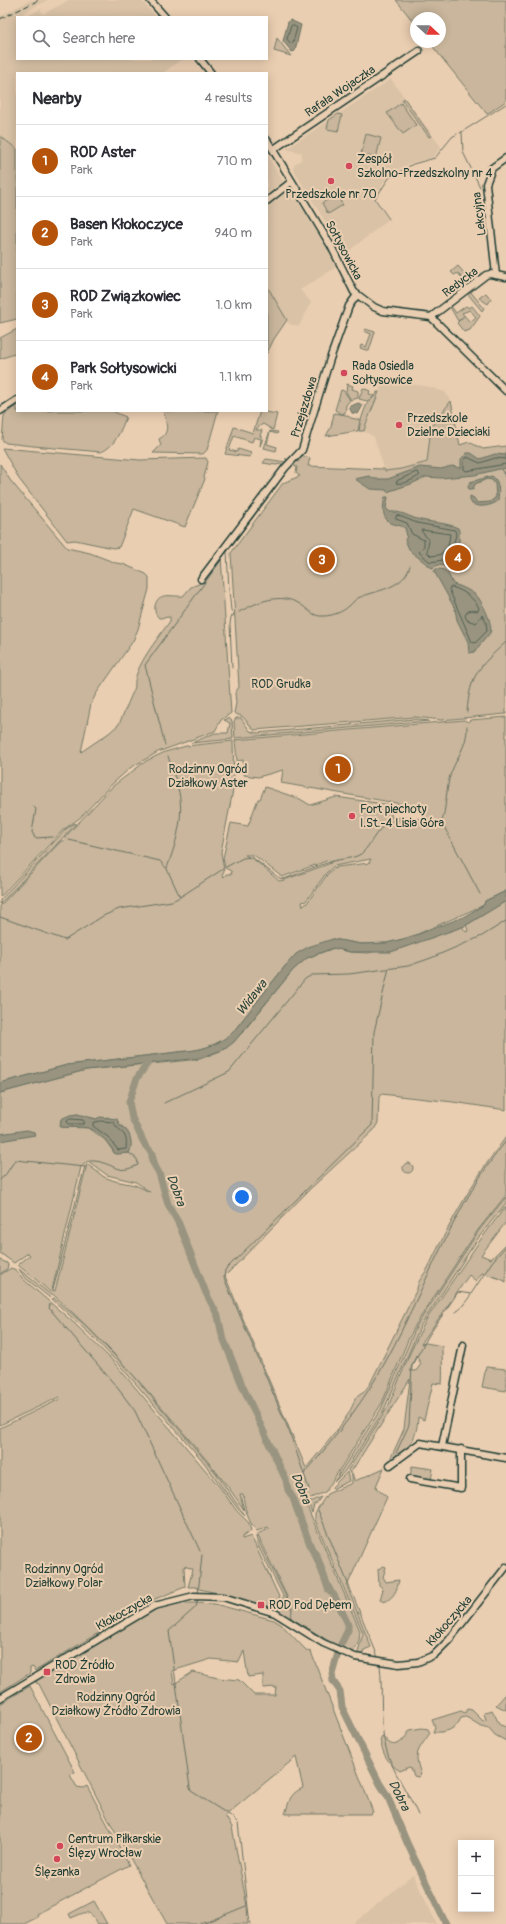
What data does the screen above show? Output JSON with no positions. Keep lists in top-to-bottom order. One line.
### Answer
{"streets":{"street":["Rafała Wojaczka","Lekcyjna","Sołtysowicka","Redycka","Przejazdowa","Kłokoczycka"]},"crossings":[["Rafała Wojaczka","Sołtysowicka"],["Lekcyjna","Redycka"],["Sołtysowicka","Redycka"],["Sołtysowicka","Przejazdowa"]],"water":["Widawa","Dobra"],"parks":["ROD Grudka","Rodzinny Ogród Działkowy Aster","Rodzinny Ogród Działkowy Polar","Rodzinny Ogród Działkowy Źródło Zdrowia"],"places":{"other":["Zespół Szkolno-Przedszkolny nr 4","Przedszkole nr 70","Rada Osiedla Sołtysowice","Przedszkole Dzielne Dzieciaki","Fort piechoty I.St.-4 Lisia Góra","Centrum Piłkarskie Ślęzy Wrocław","Ślęzanka"],"transit":["ROD Pod Dębem","ROD Źródło Zdrowia"]},"north":"right","page":{"search":"Search here","heading":["Nearby","4 results"],"list":[{"mark":"1","name":"ROD Aster","note":"Park","value":"710 m"},{"mark":"2","name":"Basen Kłokoczyce","note":"Park","value":"940 m"},{"mark":"3","name":"ROD Związkowiec","note":"Park","value":"1.0 km"},{"mark":"4","name":"Park Sołtysowicki","note":"Park","value":"1.1 km"}],"pins":["4","3","1","2"],"map_buttons":["+","−"]}}
